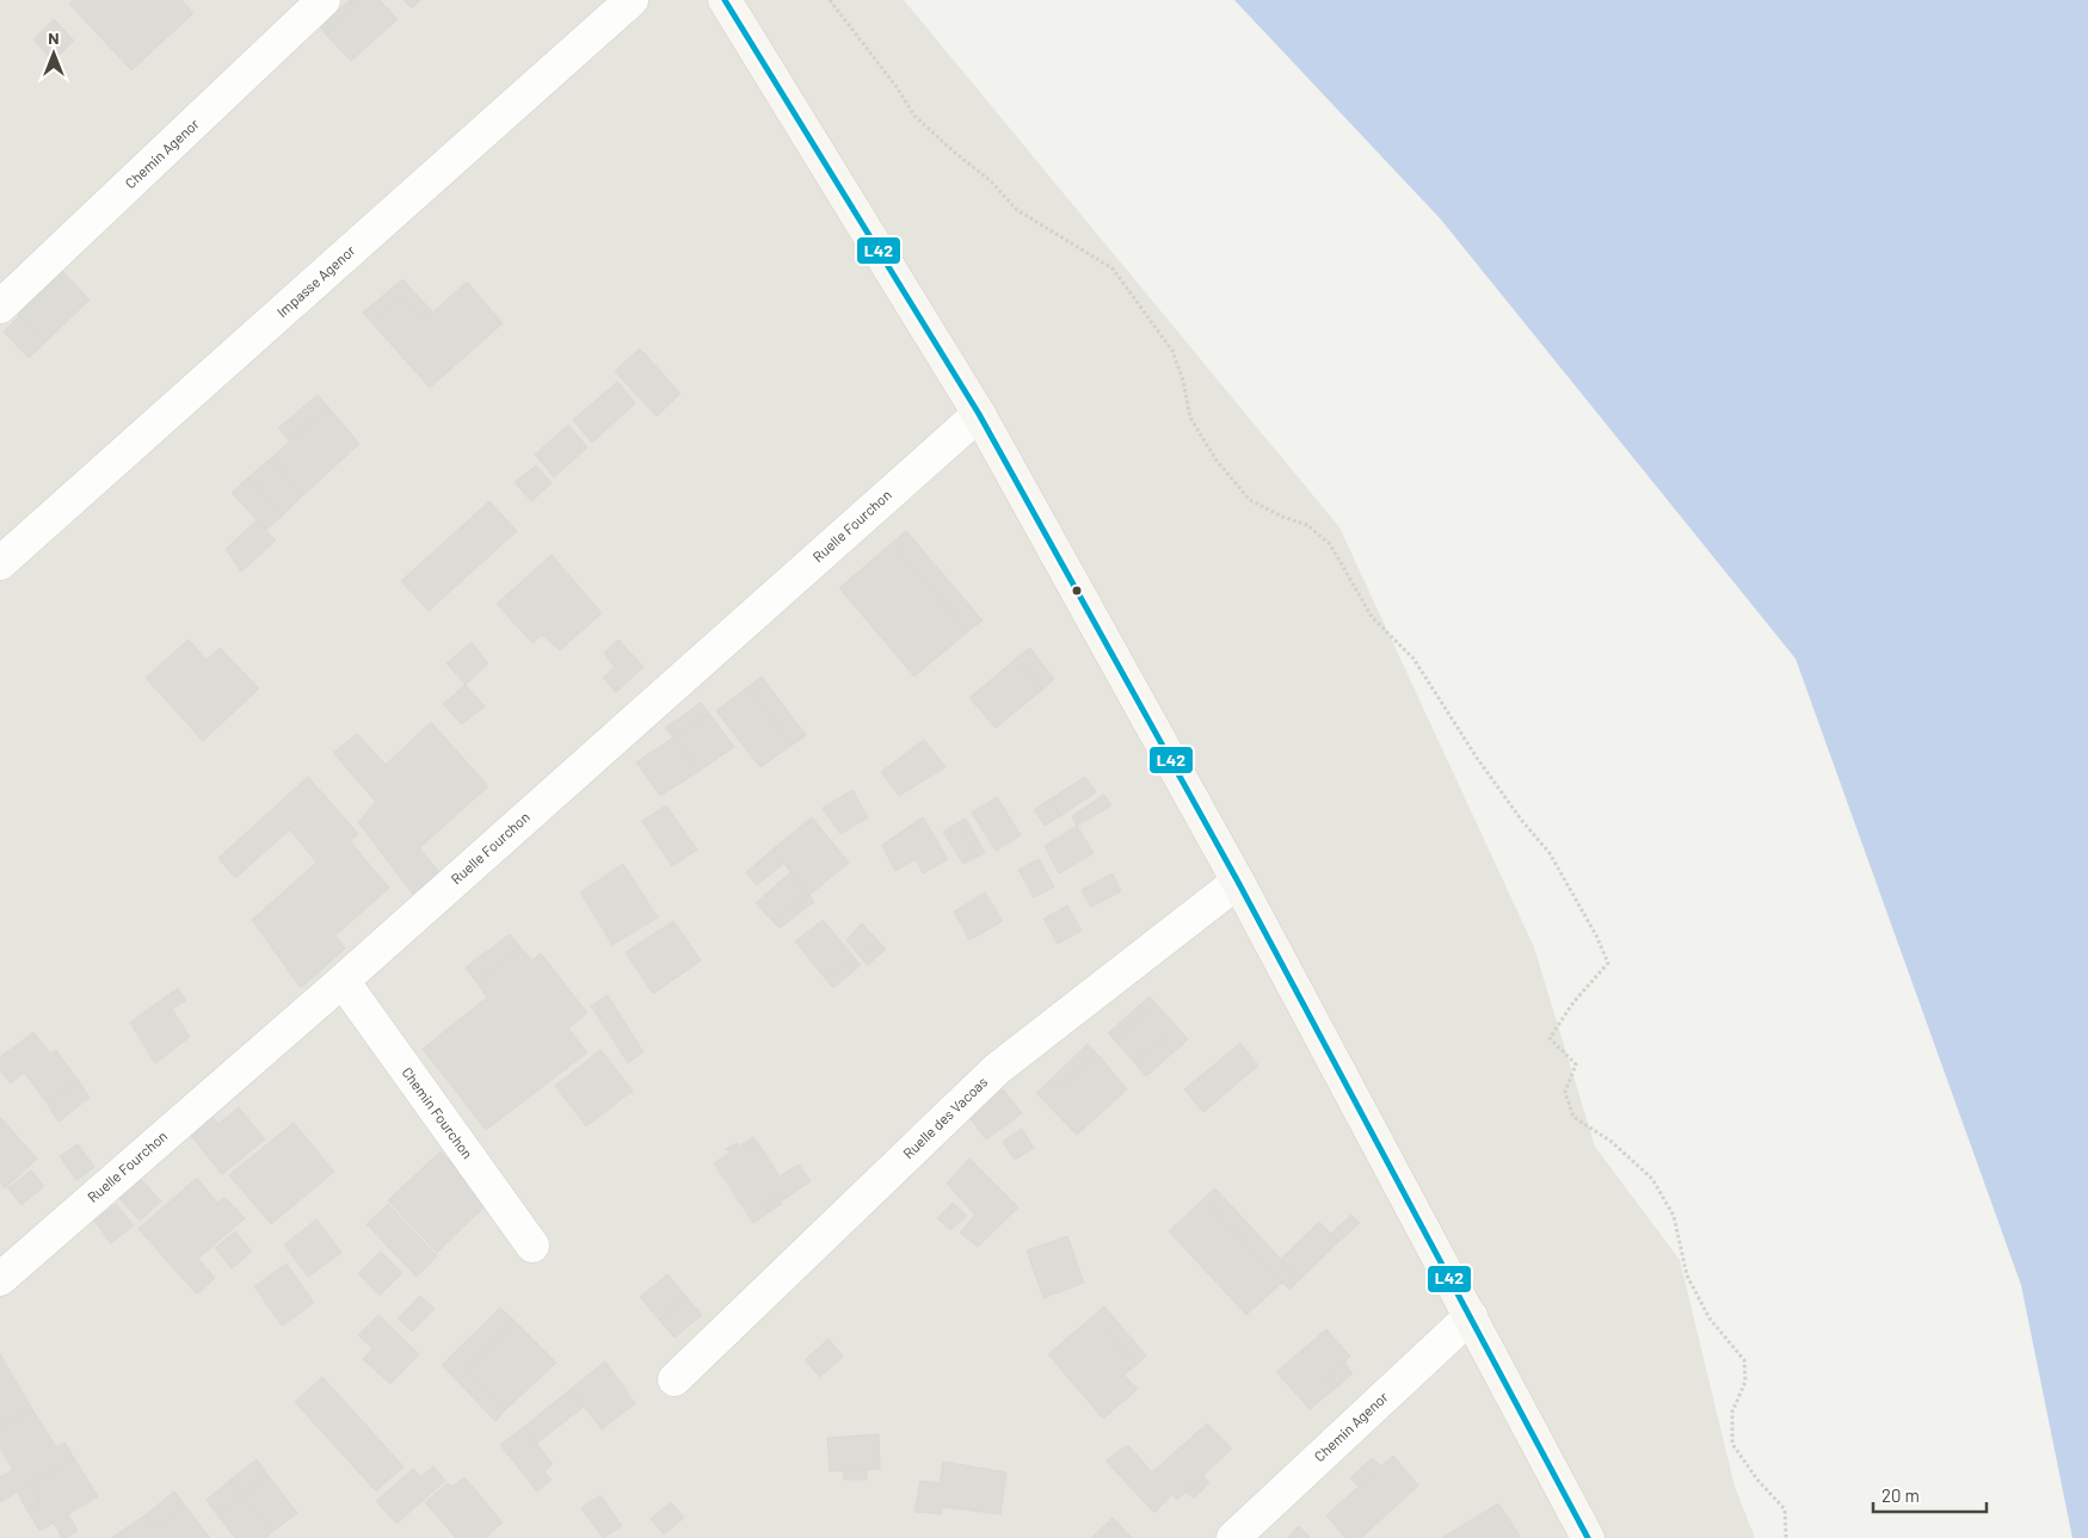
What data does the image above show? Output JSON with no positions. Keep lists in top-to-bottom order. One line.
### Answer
{"streets":{"street":["Chemin Agenor","Impasse Agenor","Ruelle Fourchon","Chemin Fourchon","Ruelle des Vacoas"]},"crossings":[["Ruelle Fourchon","Chemin Fourchon"]],"lines":["transit line L42"],"scale_bar":"20 m","north":"top"}
